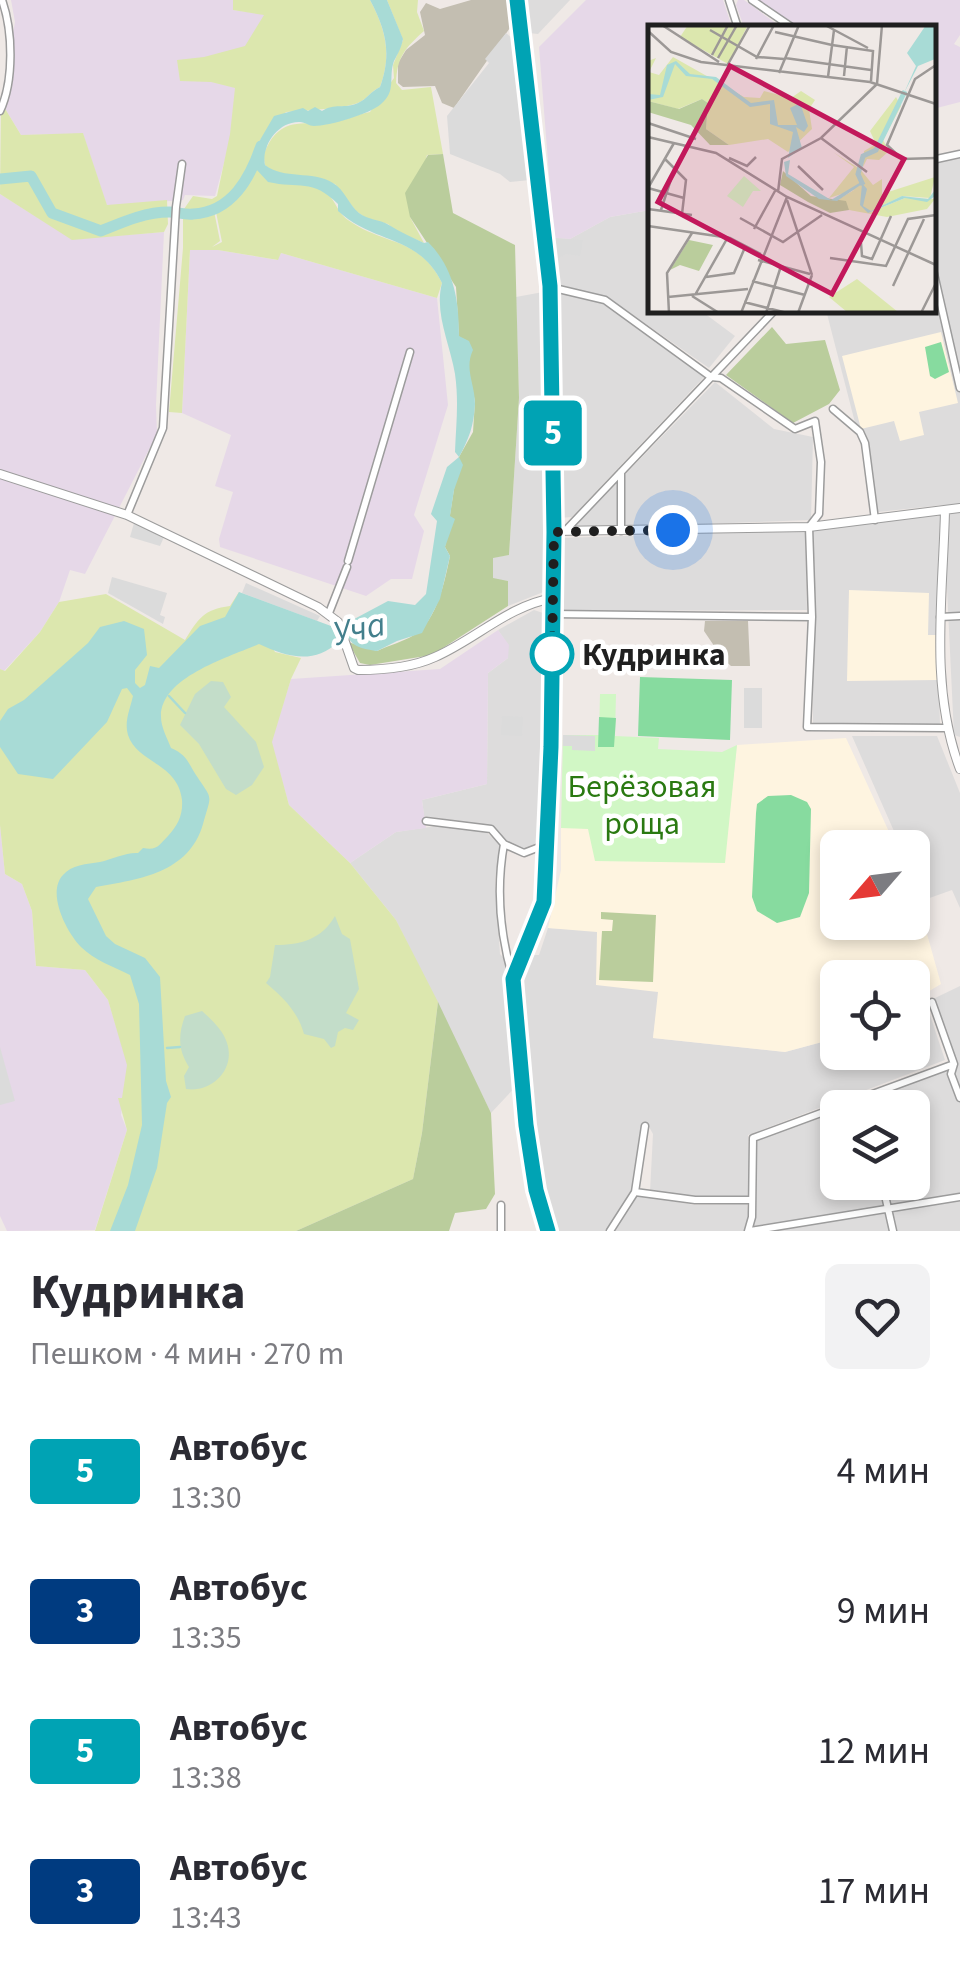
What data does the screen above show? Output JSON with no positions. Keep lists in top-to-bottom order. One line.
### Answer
{"water":["Уча"],"parks":["Берёзовая роща"],"places":["Кудринка"],"lines":["bus line 5"],"north":"bottom left","page":{"on_map":"5","heading":["Кудринка","Пешком · 4 мин · 270 m"],"list":[{"mark":"5","name":"Автобус","note":"13:30","value":"4 мин"},{"mark":"3","name":"Автобус","note":"13:35","value":"9 мин"},{"mark":"5","name":"Автобус","note":"13:38","value":"12 мин"},{"mark":"3","name":"Автобус","note":"13:43","value":"17 мин"}]}}
